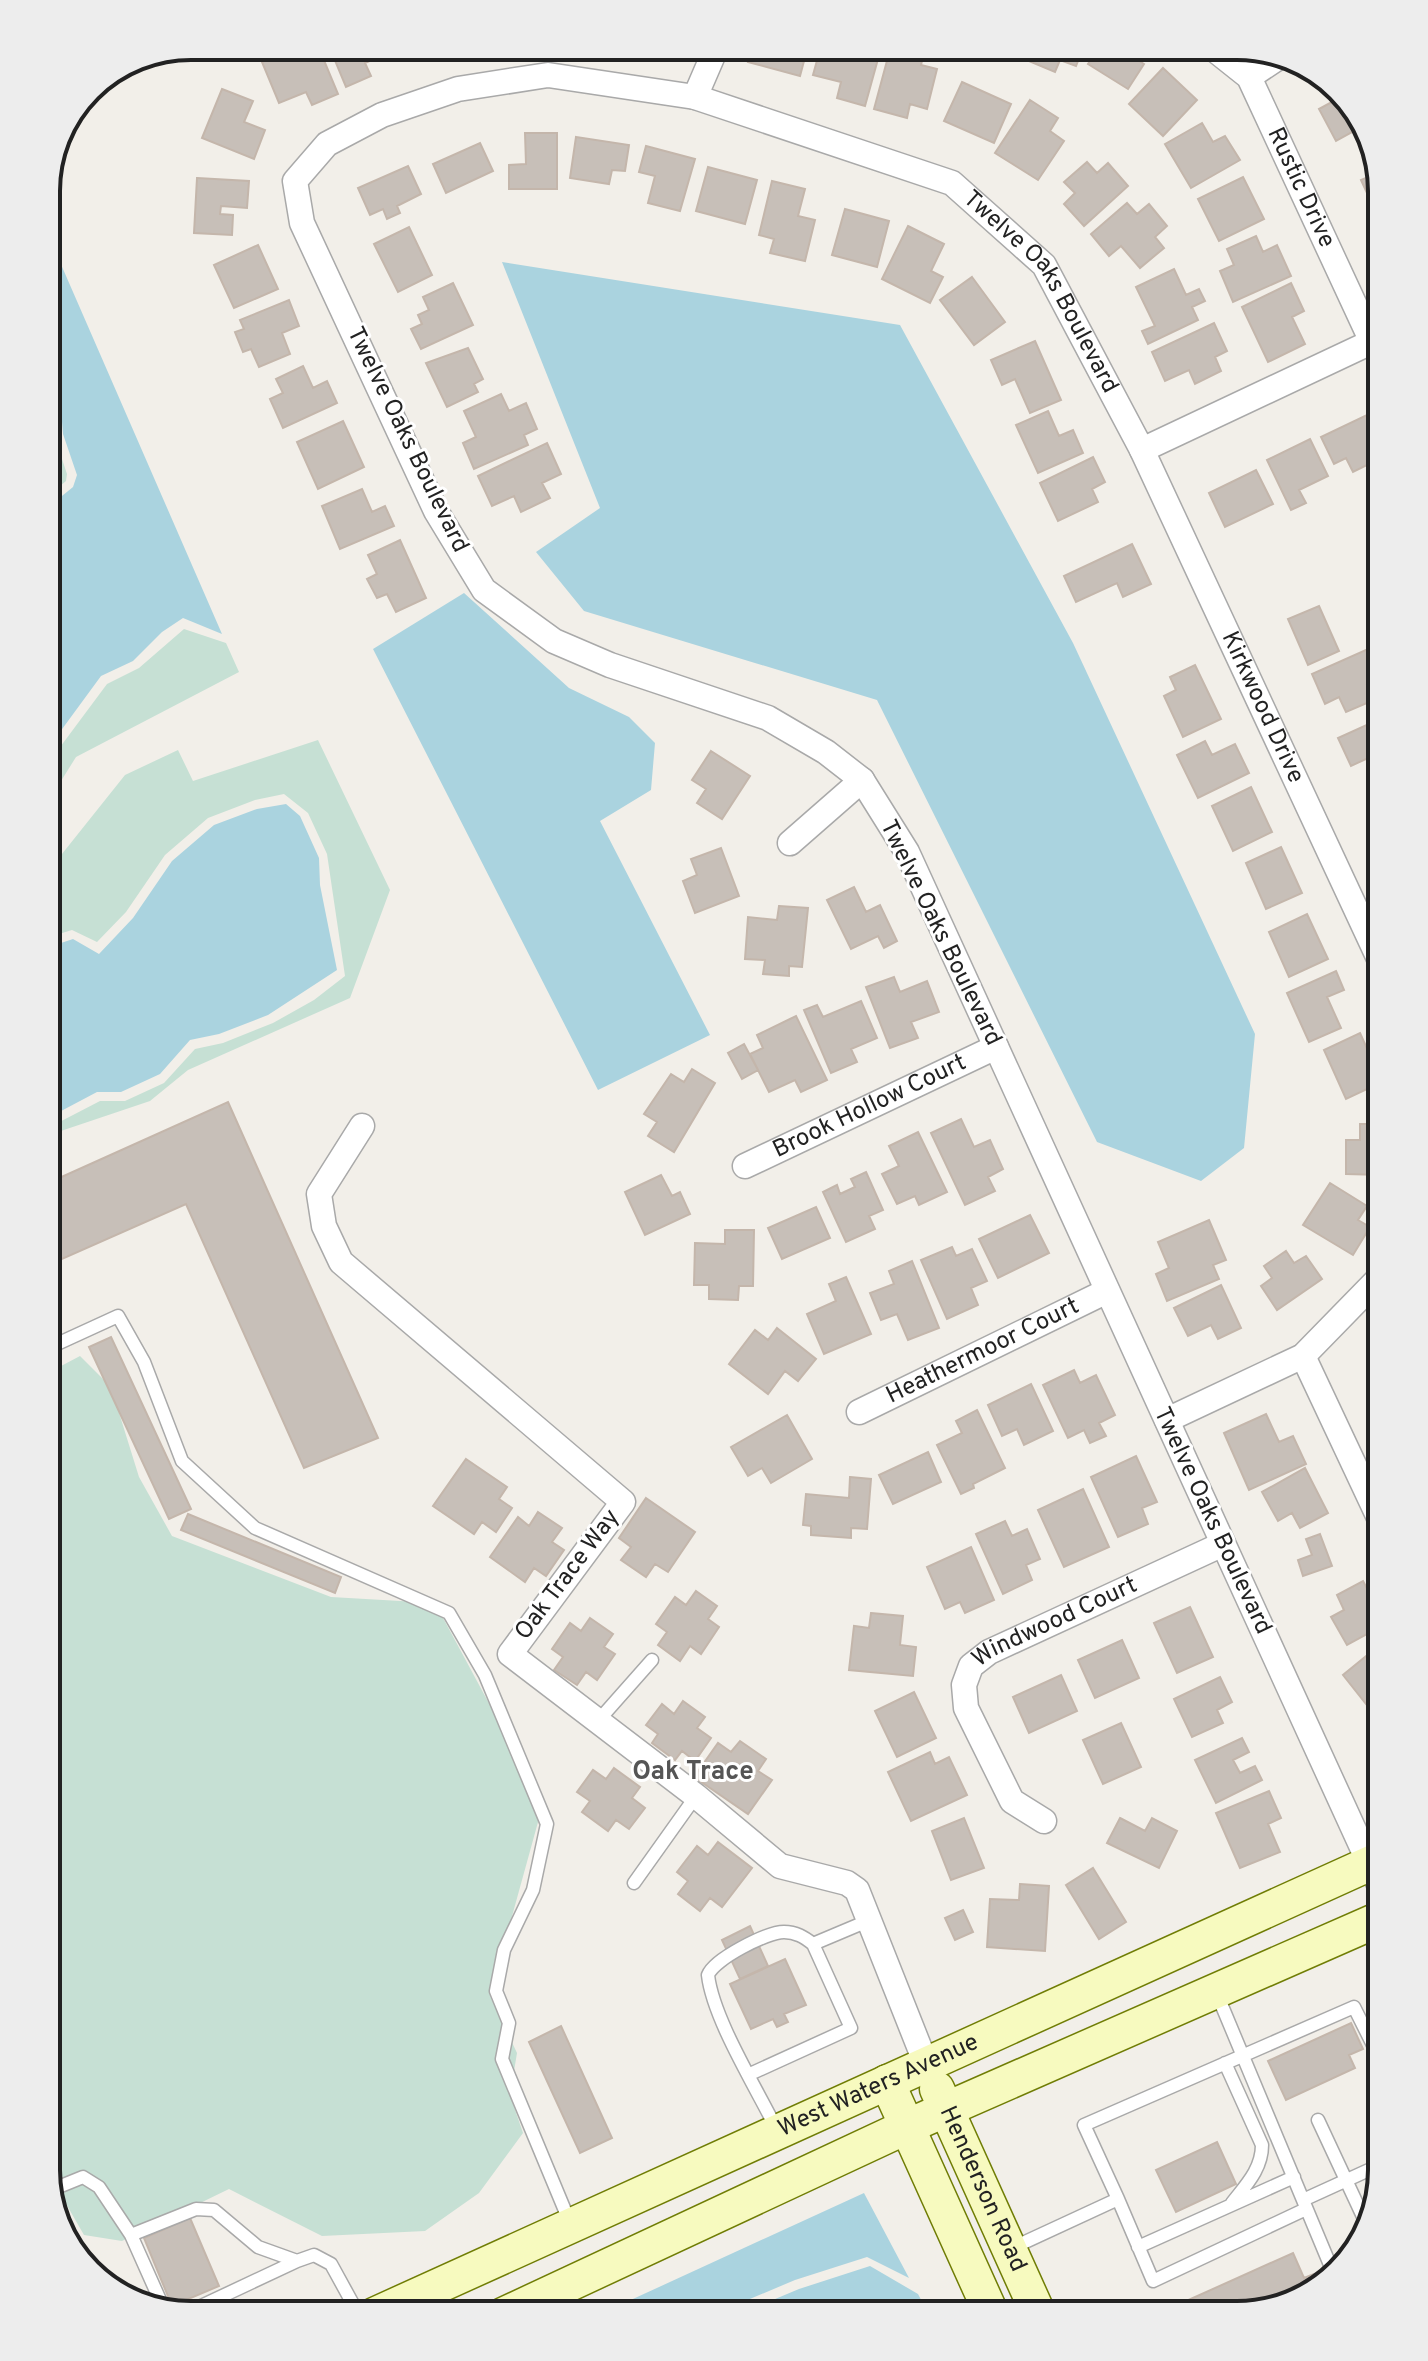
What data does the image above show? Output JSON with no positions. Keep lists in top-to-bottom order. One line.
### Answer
{"streets":{"main road":["West Waters Avenue","Henderson Road"],"street":["Rustic Drive","Twelve Oaks Boulevard","Kirkwood Drive","Brook Hollow Court","Heathermoor Court","Oak Trace Way","Windwood Court"]},"crossings":[["Twelve Oaks Boulevard","Kirkwood Drive"],["Twelve Oaks Boulevard","Brook Hollow Court"],["Twelve Oaks Boulevard","Heathermoor Court"],["Twelve Oaks Boulevard","Windwood Court"],["Oak Trace Way","West Waters Avenue"],["Oak Trace Way","Henderson Road"],["West Waters Avenue","Henderson Road"]],"districts":["Oak Trace"]}
